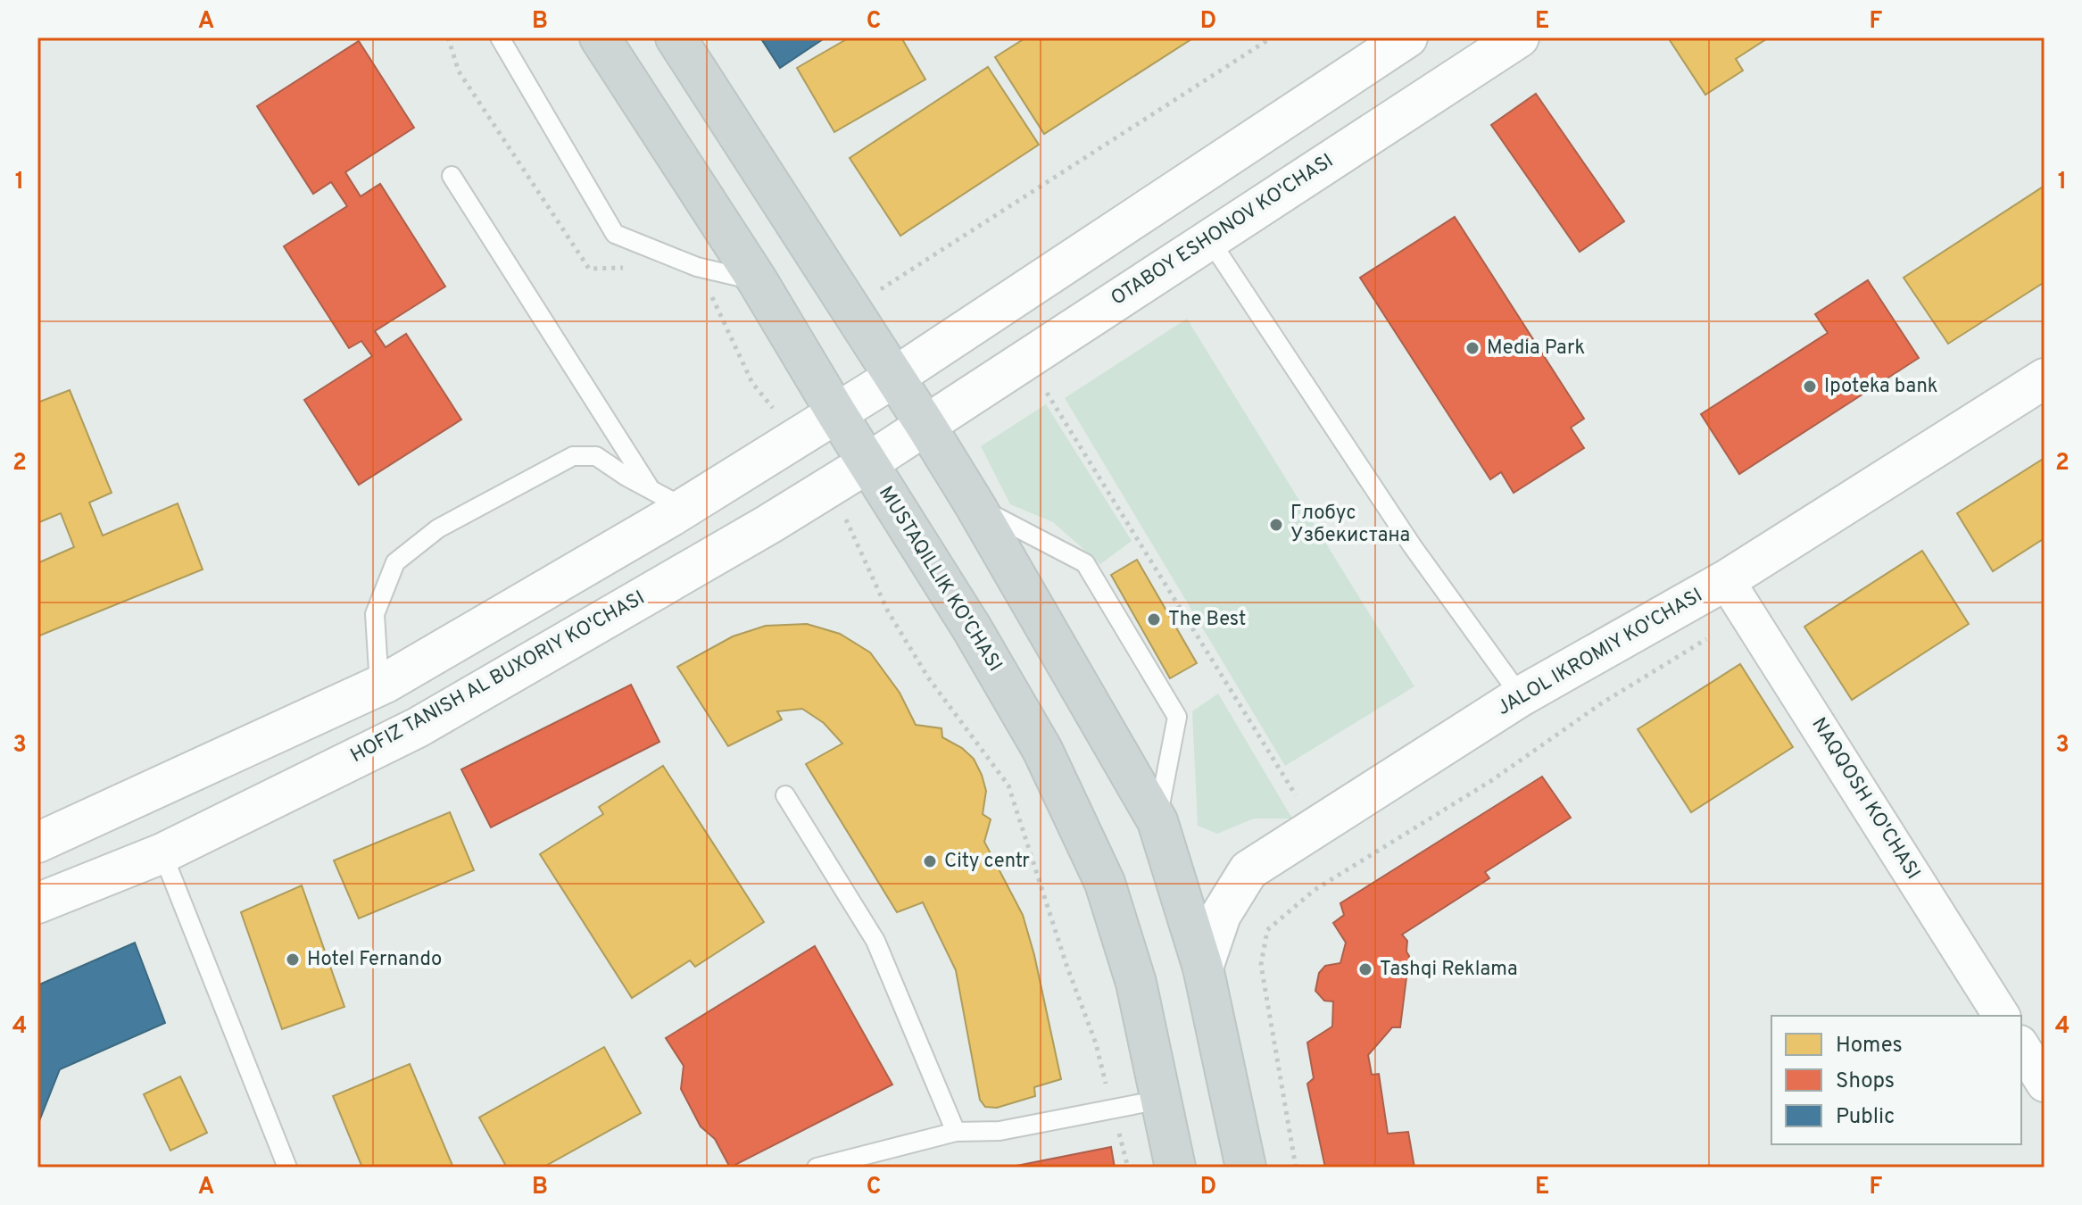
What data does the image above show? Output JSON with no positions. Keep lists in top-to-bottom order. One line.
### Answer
{"streets":{"main road":["MUSTAQILLIK KO'CHASI"],"street":["OTABOY ESHONOV KO'CHASI","JALOL IKROMIY KO'CHASI","HOFIZ TANISH AL BUXORIY KO'CHASI","NAQQOSH KO'CHASI"]},"crossings":[["OTABOY ESHONOV KO'CHASI","MUSTAQILLIK KO'CHASI"],["OTABOY ESHONOV KO'CHASI","HOFIZ TANISH AL BUXORIY KO'CHASI"],["MUSTAQILLIK KO'CHASI","HOFIZ TANISH AL BUXORIY KO'CHASI"],["JALOL IKROMIY KO'CHASI","NAQQOSH KO'CHASI"]],"places":["Media Park","Ipoteka bank","Глобус Узбекистана","The Best","City centr","Hotel Fernando","Tashqi Reklama"],"legend":["Homes","Shops","Public"],"grid":{"columns":["A","B","C","D","E","F"],"rows":["1","2","3","4"]}}
